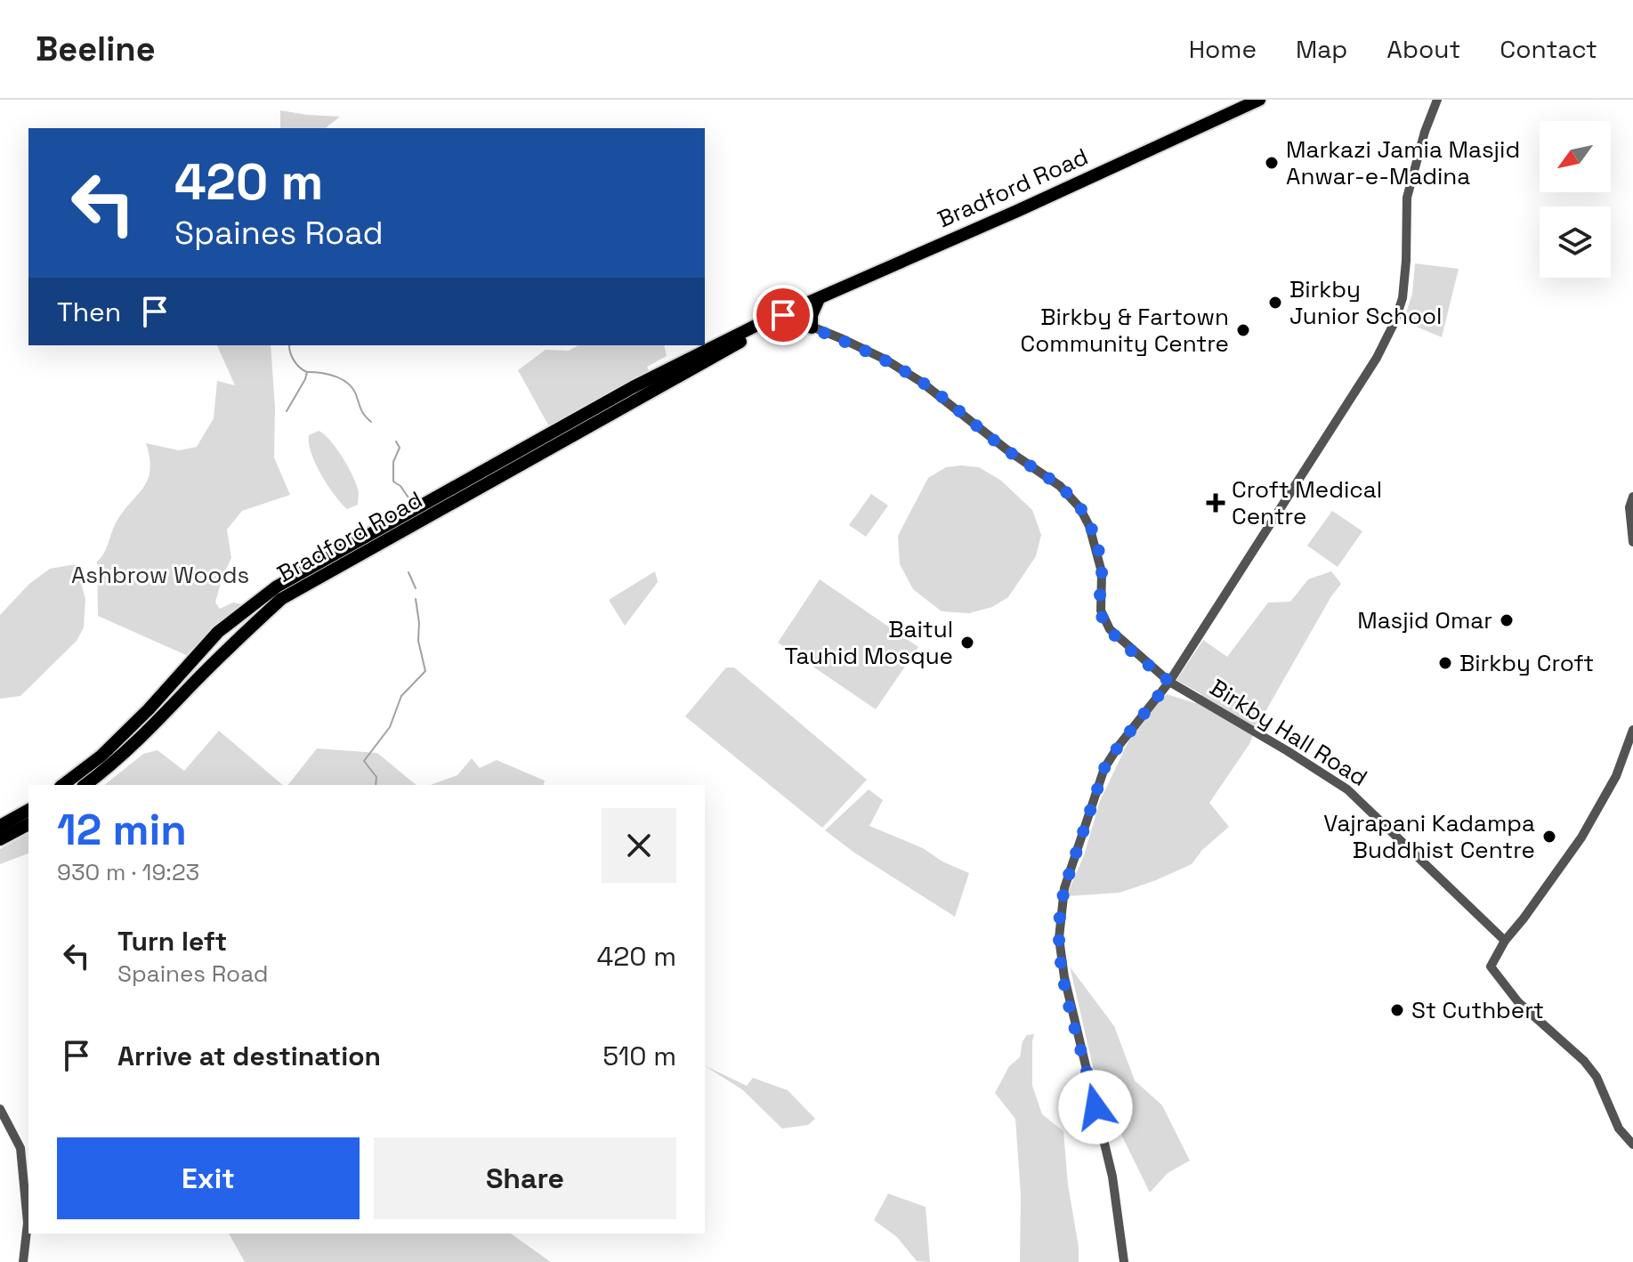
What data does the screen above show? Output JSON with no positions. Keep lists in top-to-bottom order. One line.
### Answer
{"streets":{"main road":["Bradford Road"],"street":["Birkby Hall Road"]},"crossings":[["Bradford Road","Birkby Hall Road"]],"parks":["Ashbrow Woods"],"places":{"other":["Markazi Jamia Masjid Anwar-e-Madina","Birkby Junior School","Birkby & Fartown Community Centre","Masjid Omar","Baitul Tauhid Mosque","Birkby Croft","Vajrapani Kadampa Buddhist Centre","St Cuthbert"],"health":["Croft Medical Centre"]},"north":"bottom left","page":{"header":"Beeline","nav":["Home","Map","About","Contact"],"turn":["420 m","Spaines Road"],"then":"Then","heading":["12 min","930 m · 19:23"],"list":[{"name":"Turn left","note":"Spaines Road","value":"420 m"},{"name":"Arrive at destination","value":"510 m"}],"buttons":["Exit","Share"]}}
